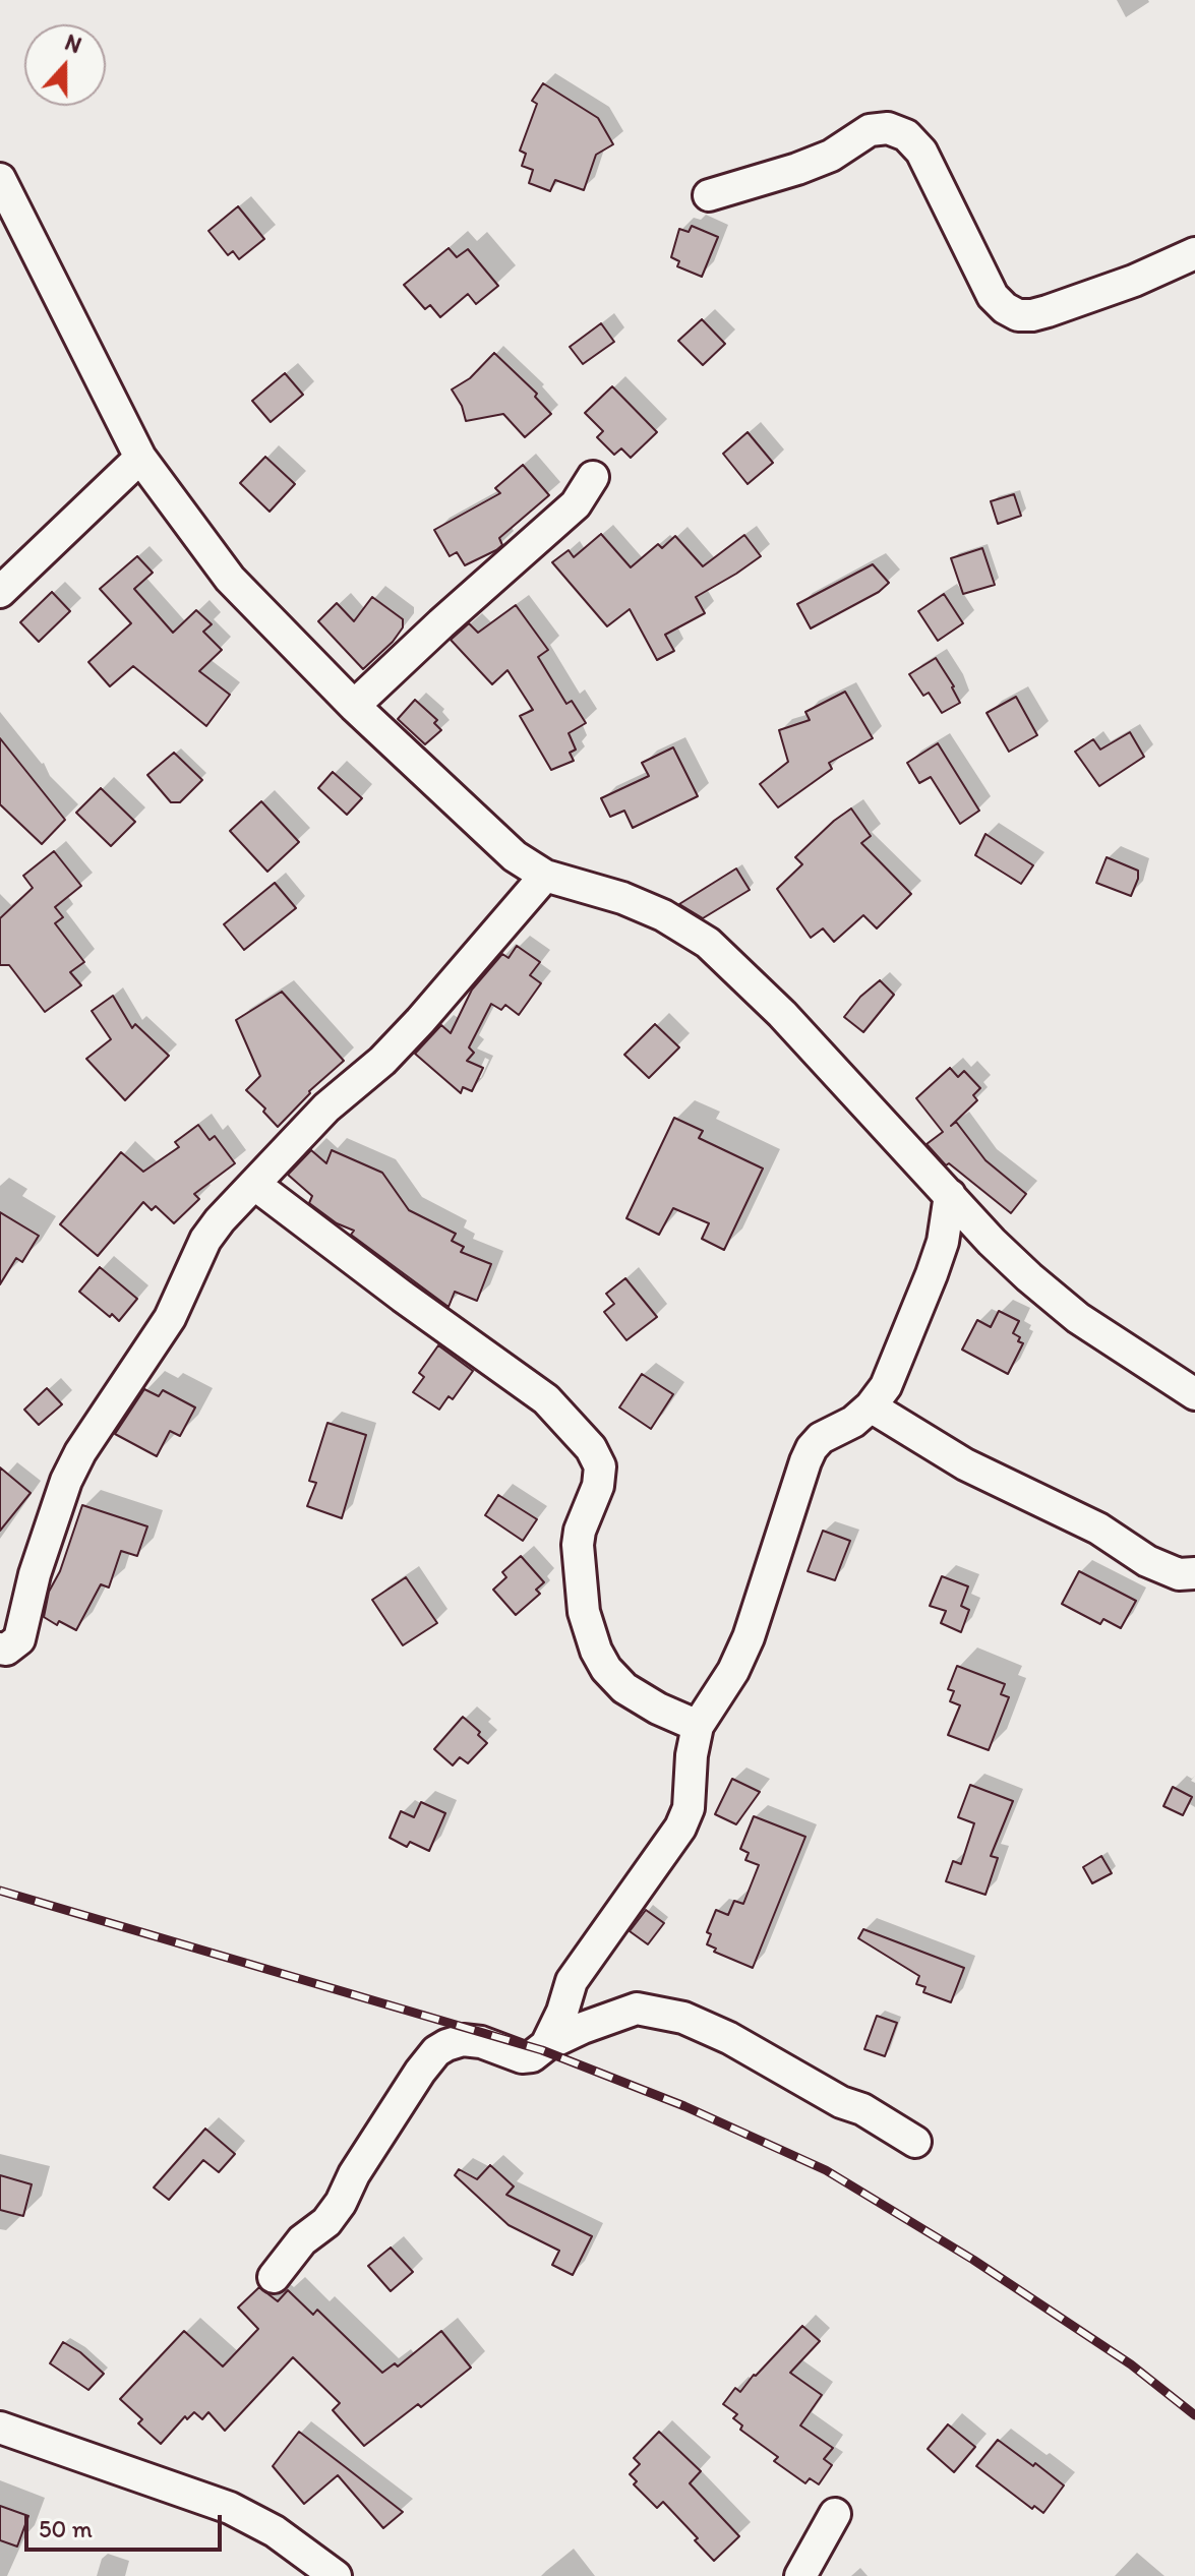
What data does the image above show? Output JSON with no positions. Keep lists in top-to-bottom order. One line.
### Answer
{"scale_bar":"50 m","north":"top"}
